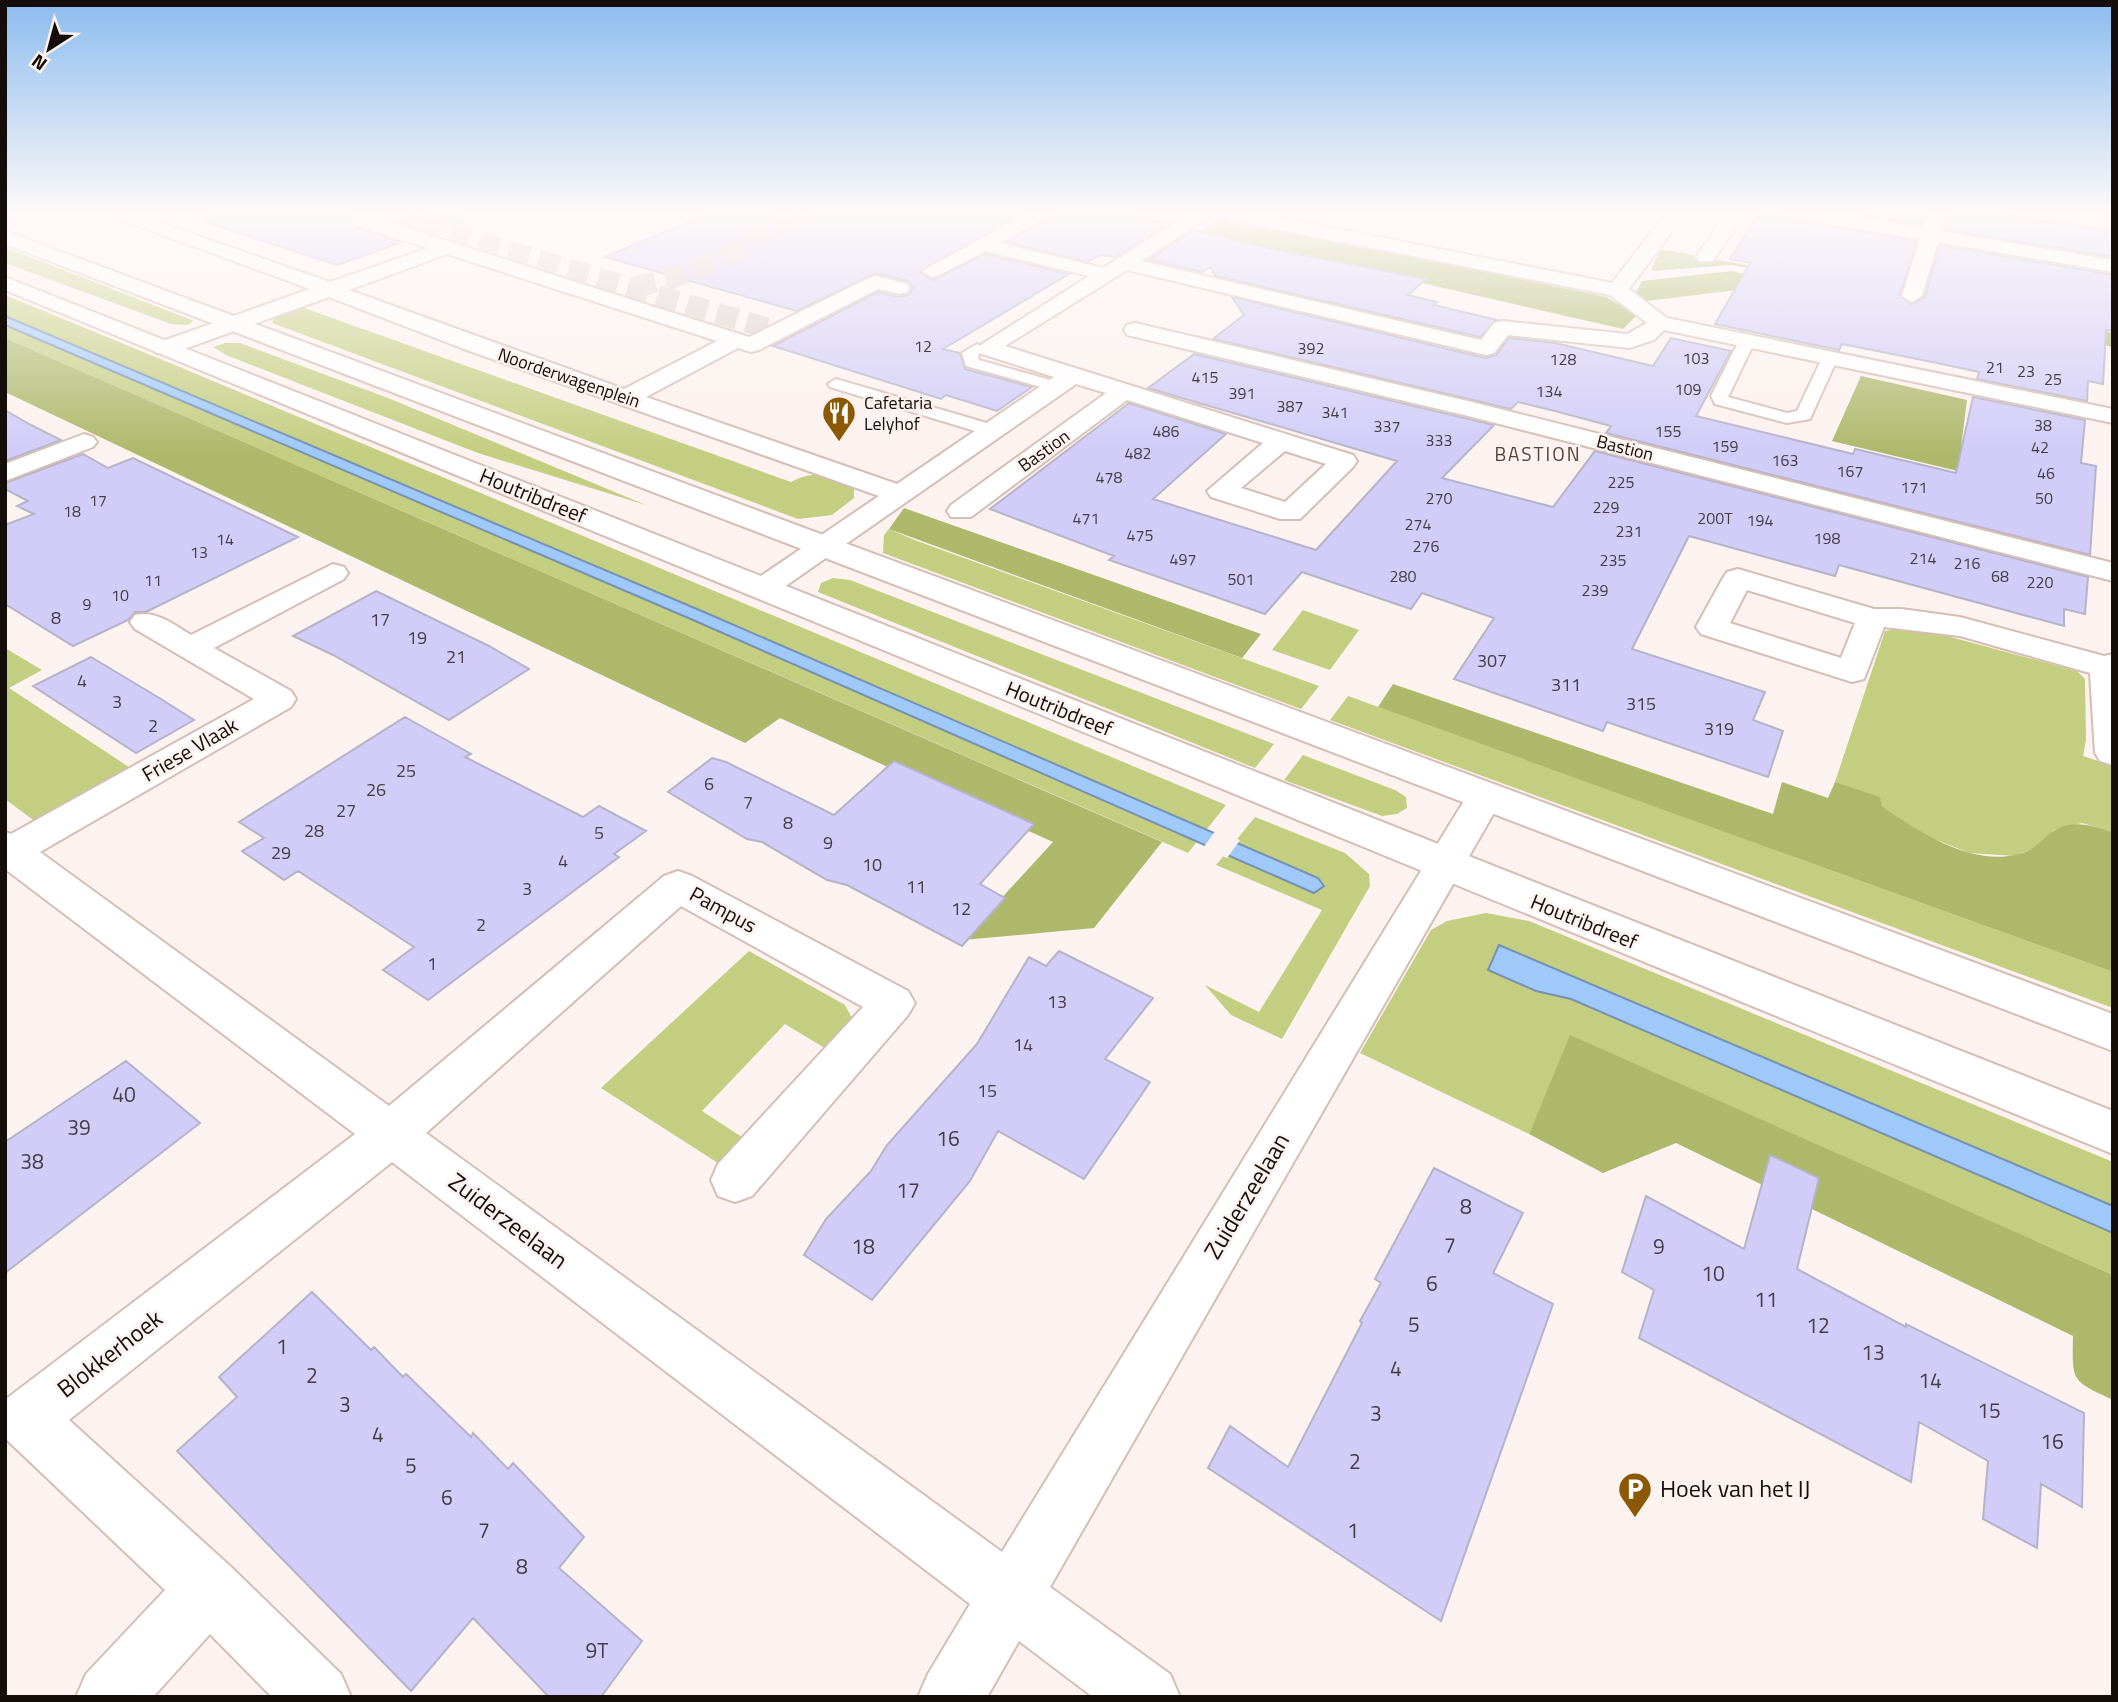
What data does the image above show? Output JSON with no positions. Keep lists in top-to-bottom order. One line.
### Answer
{"streets":{"street":["Noorderwagenplein","Bastion","Houtribdreef","Friese Vlaak","Pampus","Zuiderzeelaan","Blokkerhoek"]},"crossings":[["Houtribdreef","Zuiderzeelaan"],["Friese Vlaak","Zuiderzeelaan"],["Pampus","Zuiderzeelaan"],["Pampus","Blokkerhoek"],["Zuiderzeelaan","Blokkerhoek"]],"districts":["BASTION"],"places":{"restaurant":["Cafetaria Lelyhof"],"parking":["Hoek van het IJ"]},"house_numbers":["12","392","103","128","21","23","415","25","109","134","391","387","341","38","337","486","155","333","159","42","482","163","167","46","478","225","171","270","50","17","229","18","471","200T","194","274","231","475","198","14","276","13","214","497","235","216","280","68","501","11","220","239","10","9","8","17","19","21","307","4","311","3","315","2","319","25","6","26","7","27","8","28","5","9","29","4","10","11","3","12","2","1","13","14","15","40","39","16","38","17","8","7","18","9","10","6","11","5","12","1","13","4","2","14","3","15","3","4","16","2","5","6","7","1","8","9T"],"north":"bottom left"}
